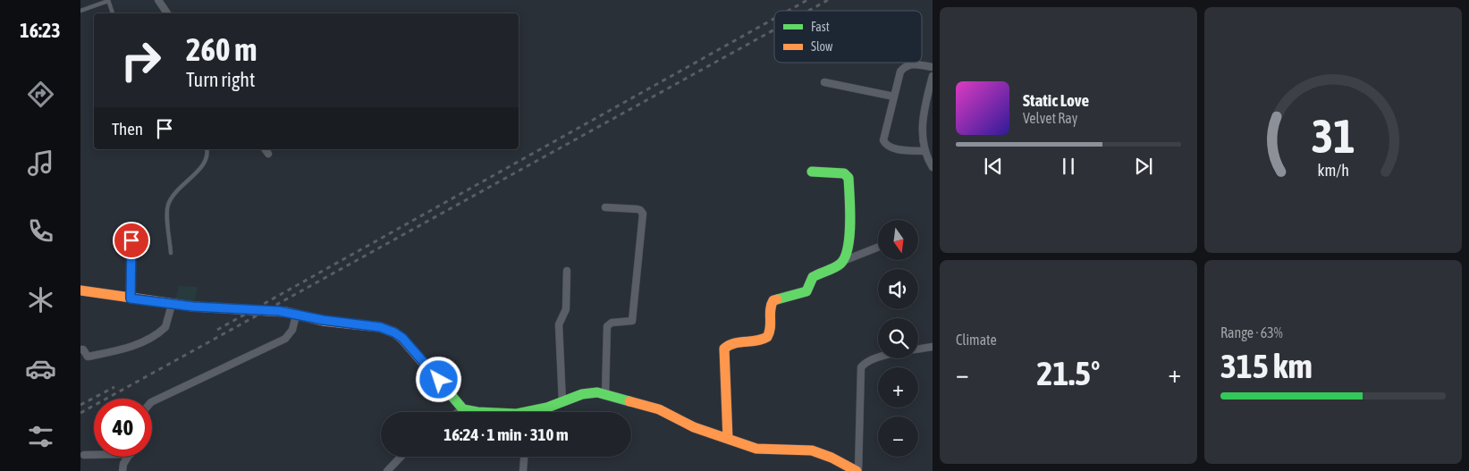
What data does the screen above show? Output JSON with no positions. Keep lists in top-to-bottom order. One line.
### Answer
{"legend":["Fast","Slow"],"north":"bottom","page":{"tabs":"16:23","turn":["260 m","Turn right"],"song":["Static Love","Velvet Ray"],"then":"Then","map_buttons":["+","−"],"tile":["Climate",["Range · 63%","315 km"]],"heat":["−","21.5°","+"],"limit":"40","trip":"16:24 · 1 min · 310 m","gauge":["31","km/h"]}}
